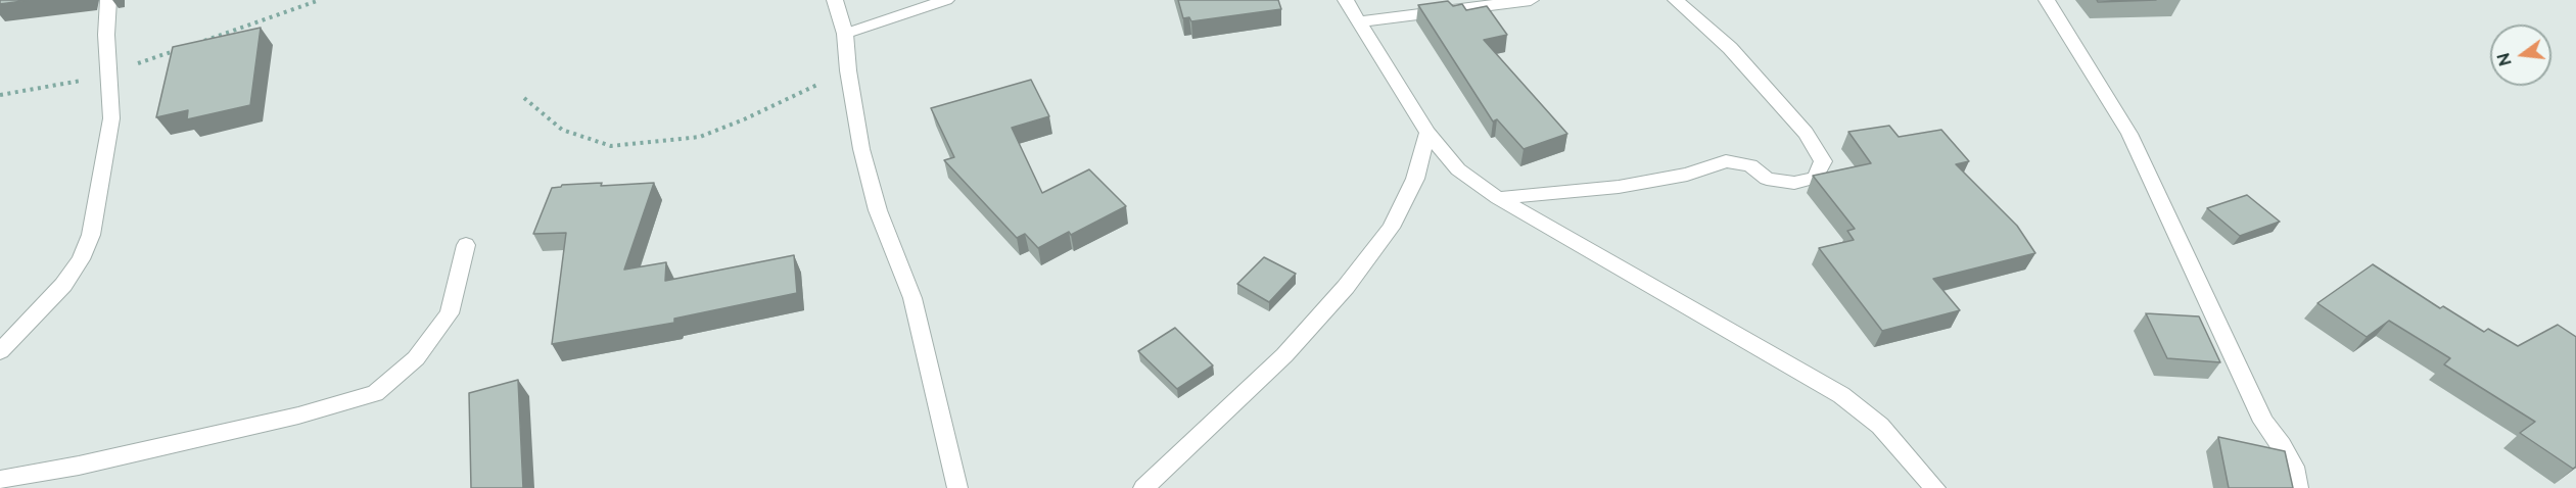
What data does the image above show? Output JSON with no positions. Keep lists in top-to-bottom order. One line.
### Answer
{"north":"left"}
